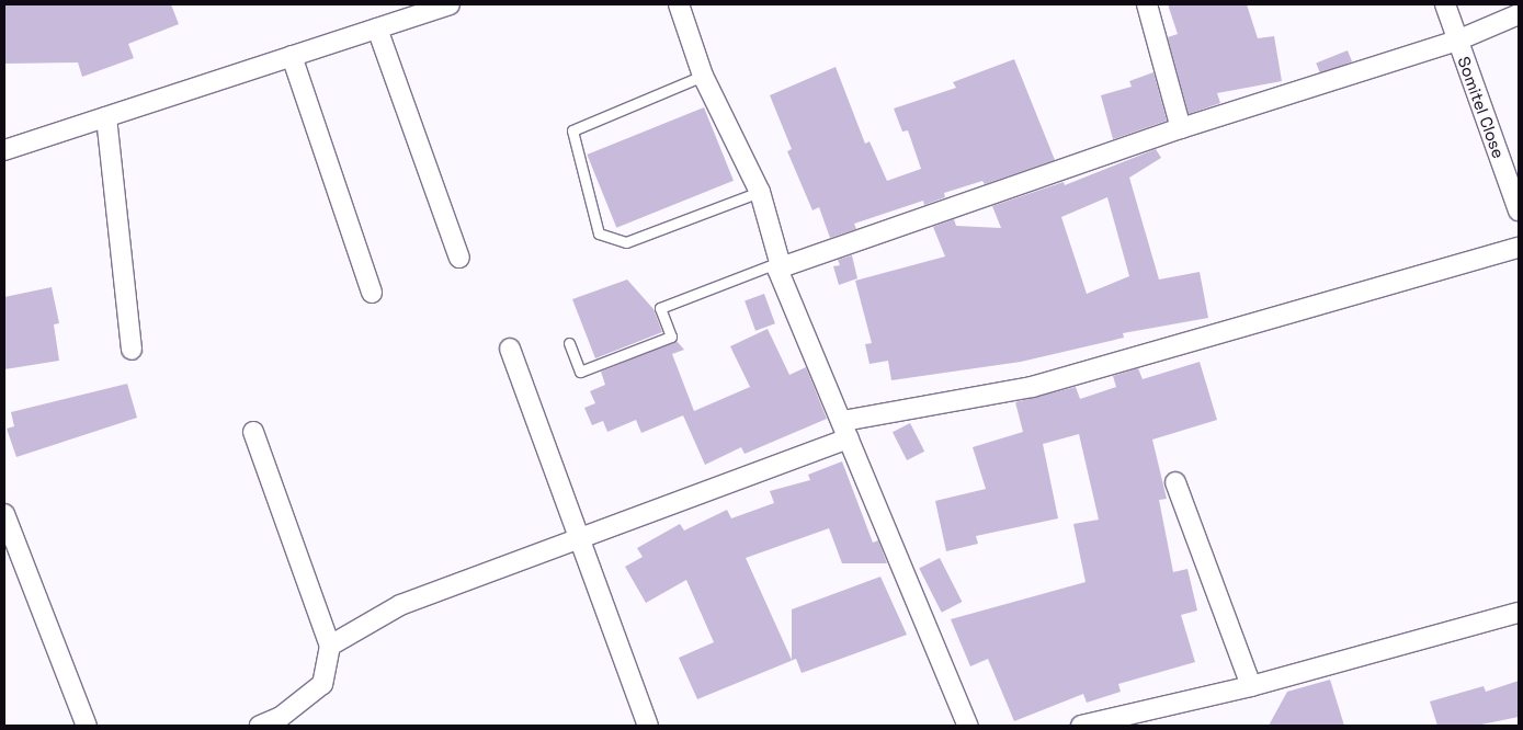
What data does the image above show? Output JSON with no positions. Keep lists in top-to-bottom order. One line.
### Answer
{"streets":{"street":["Somitel Close"]}}
